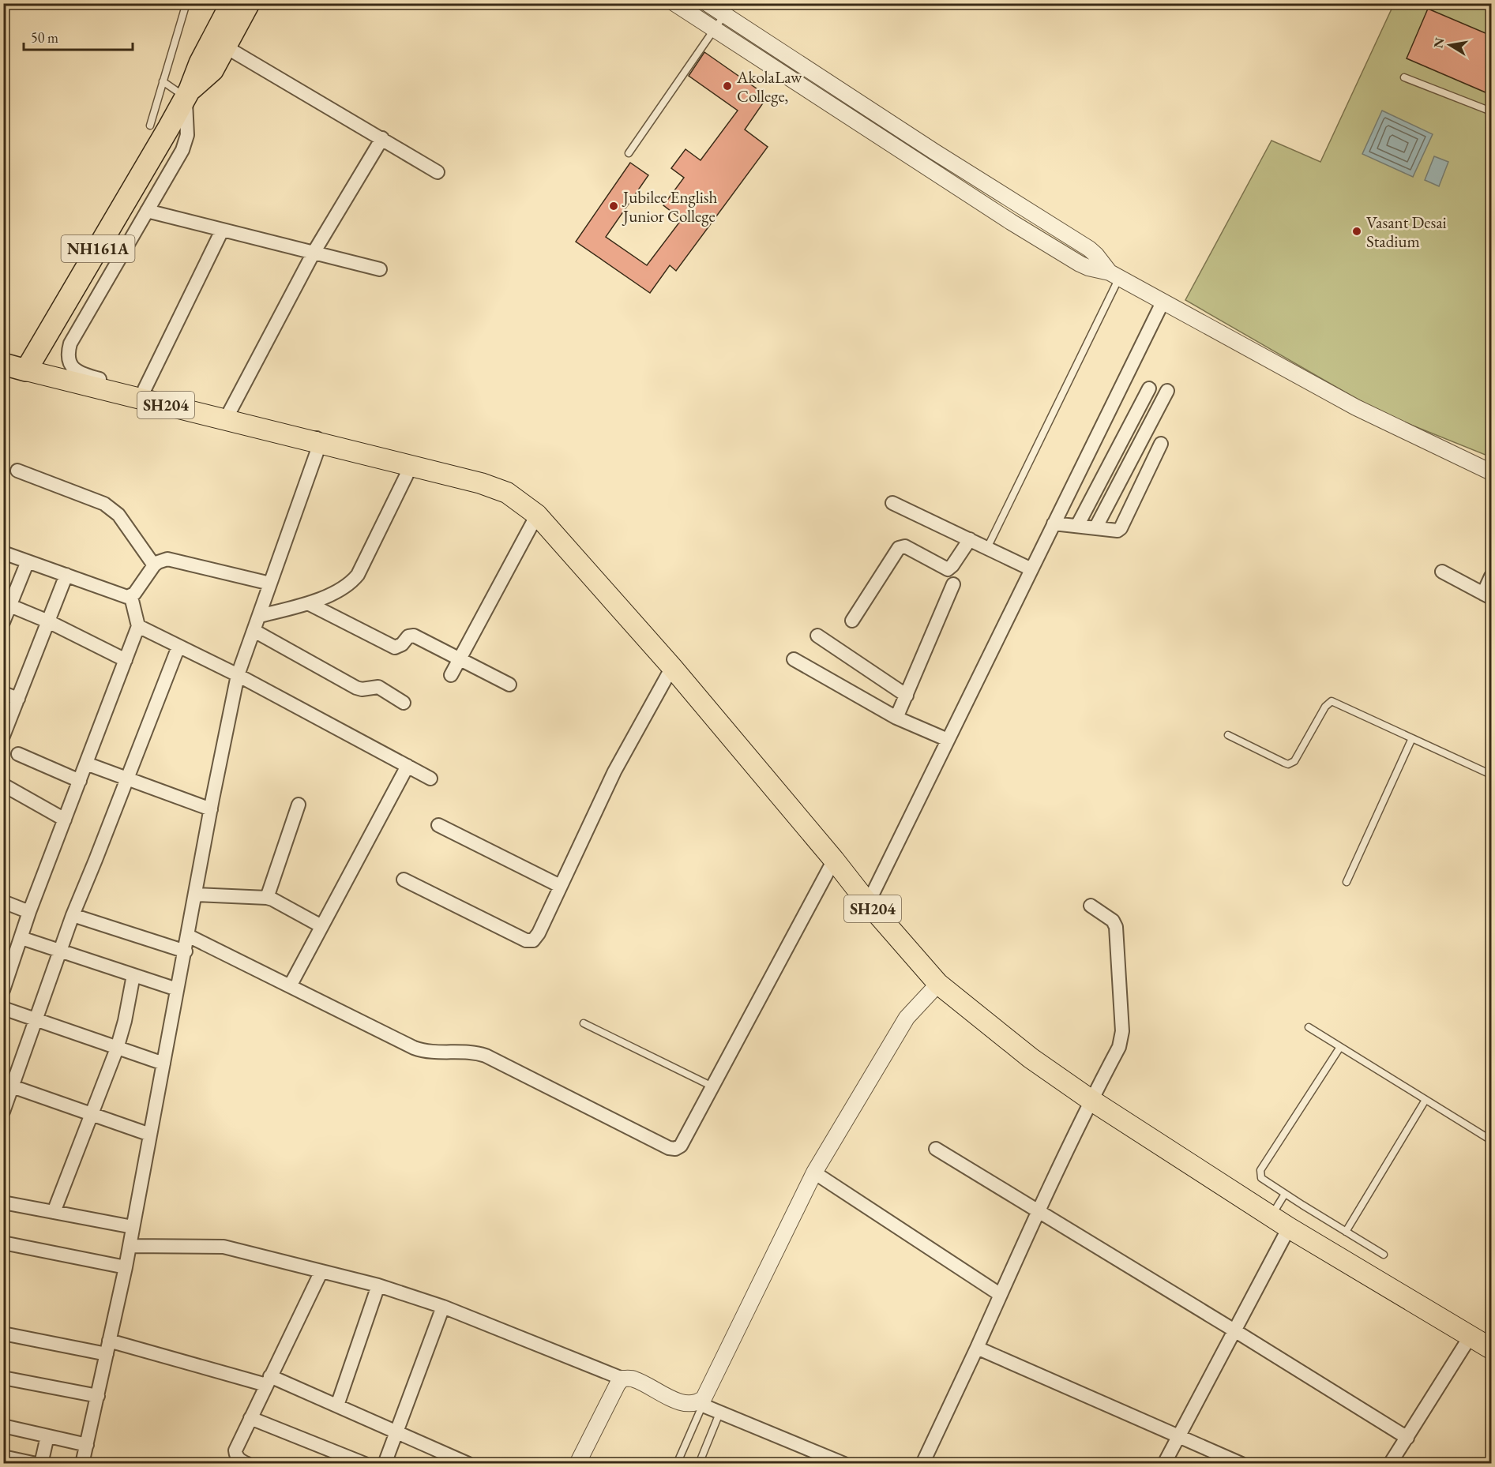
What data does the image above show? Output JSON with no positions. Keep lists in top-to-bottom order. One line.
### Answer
{"streets":{"highway":["NH161A"],"main road":["SH204"]},"crossings":[["NH161A","SH204"]],"places":["AkolaLaw College,","Jubilee English Junior College","Vasant Desai Stadium"],"scale_bar":"50 m","north":"left"}
